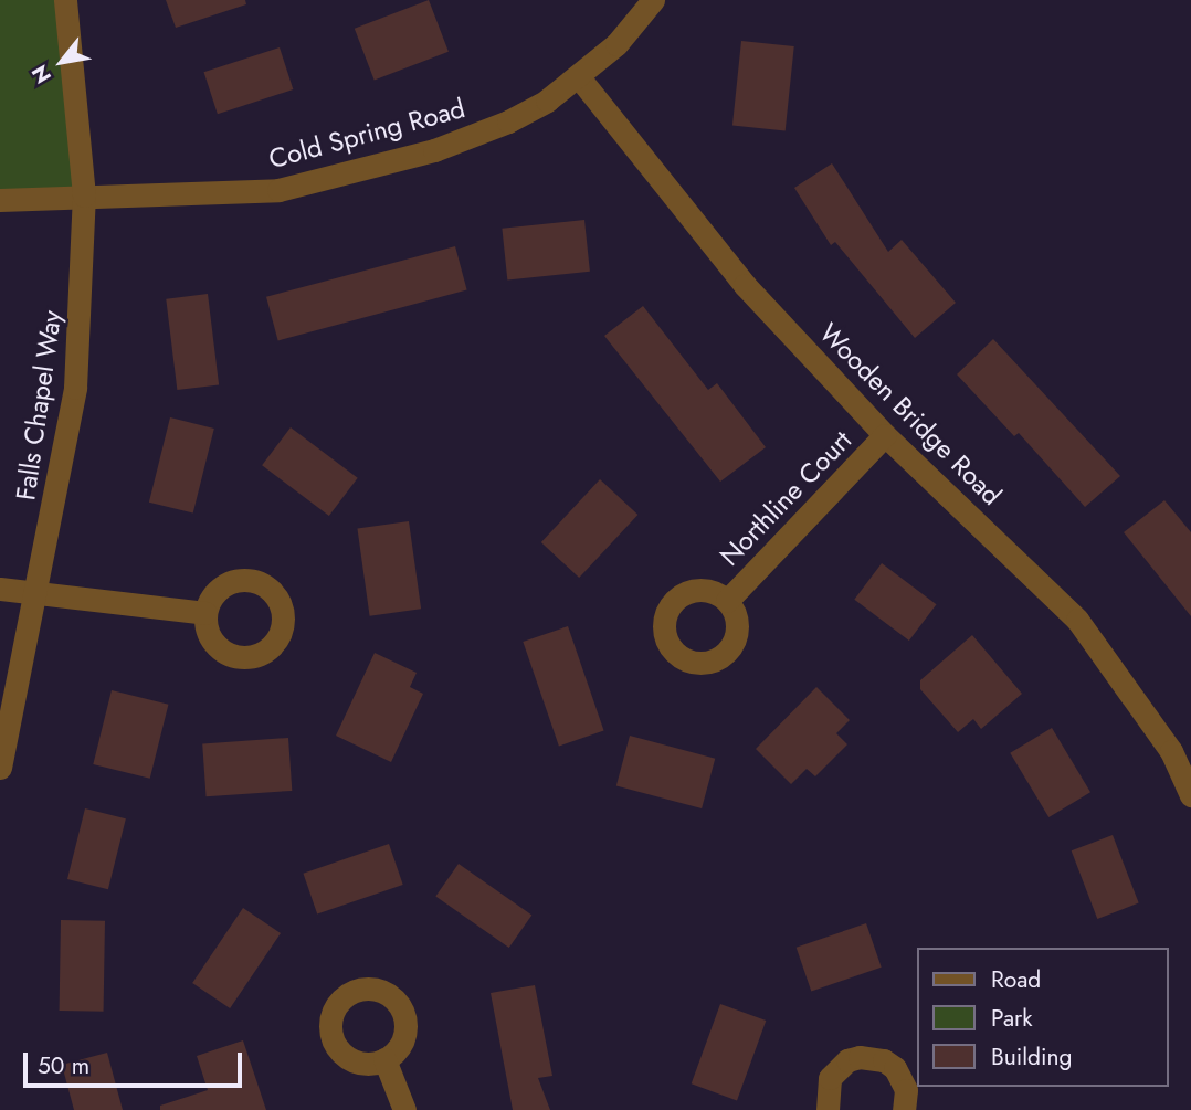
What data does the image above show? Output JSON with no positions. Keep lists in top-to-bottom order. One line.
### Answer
{"streets":{"street":["Cold Spring Road","Falls Chapel Way","Wooden Bridge Road","Northline Court"]},"crossings":[["Cold Spring Road","Falls Chapel Way"],["Cold Spring Road","Wooden Bridge Road"],["Wooden Bridge Road","Northline Court"]],"legend":["Road","Park","Building"],"scale_bar":"50 m","north":"bottom left"}
